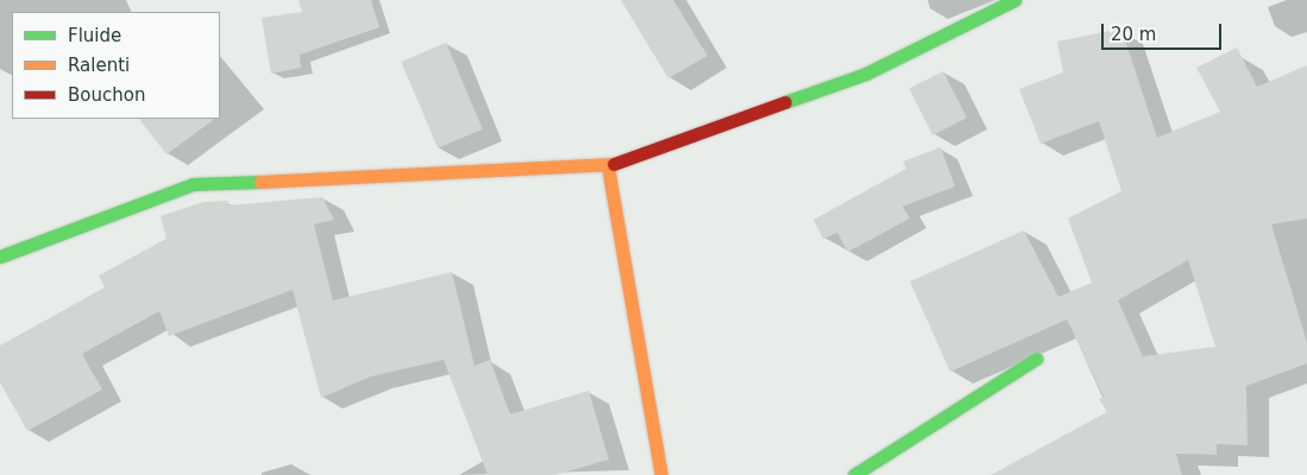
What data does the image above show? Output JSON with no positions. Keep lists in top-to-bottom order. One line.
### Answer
{"legend":["Fluide","Ralenti","Bouchon"],"scale_bar":"20 m"}
